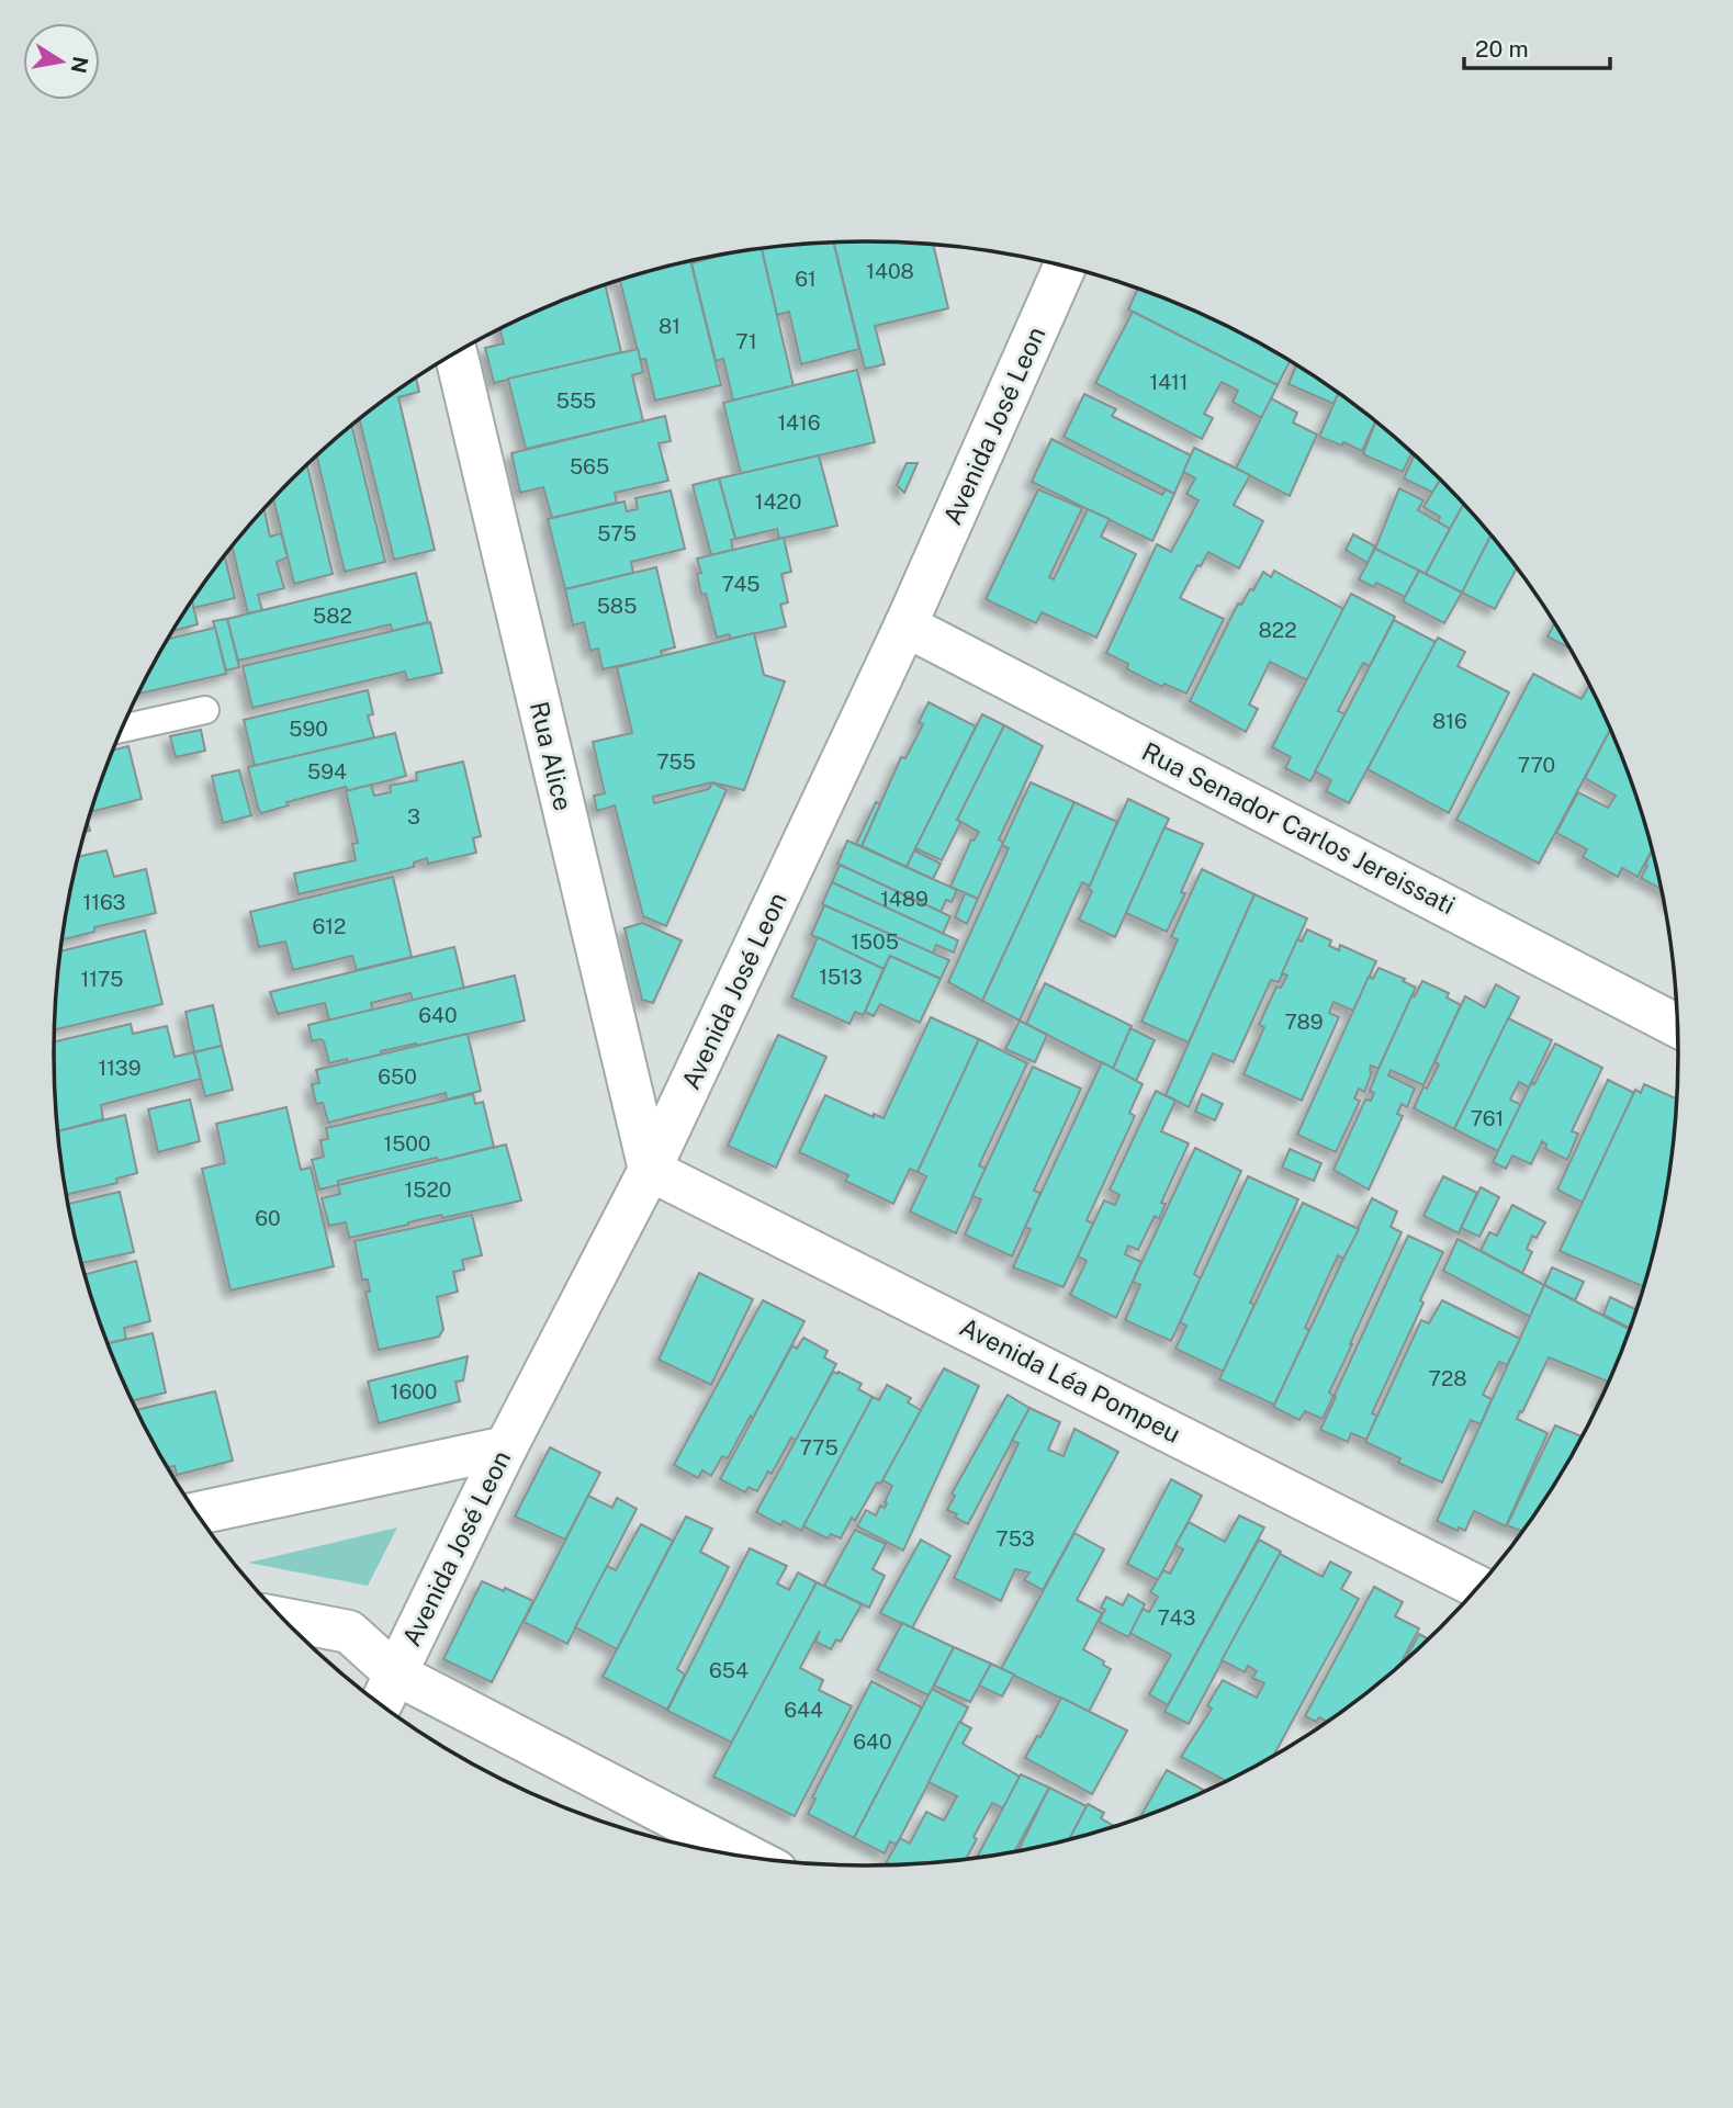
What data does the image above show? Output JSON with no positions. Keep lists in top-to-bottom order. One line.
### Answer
{"streets":{"street":["Avenida José Leon","Rua Alice","Rua Senador Carlos Jereissati","Avenida Léa Pompeu"]},"crossings":[["Avenida José Leon","Rua Alice"],["Avenida José Leon","Rua Senador Carlos Jereissati"],["Avenida José Leon","Avenida Léa Pompeu"],["Rua Alice","Avenida Léa Pompeu"]],"house_numbers":["1408","61","81","71","1411","555","1416","565","1420","575","745","585","582","822","816","590","755","770","594","3","1489","1163","612","1505","1513","1175","640","789","1139","650","761","1500","1520","60","728","1600","775","753","743","654","644","640"],"scale_bar":"20 m","north":"right"}
